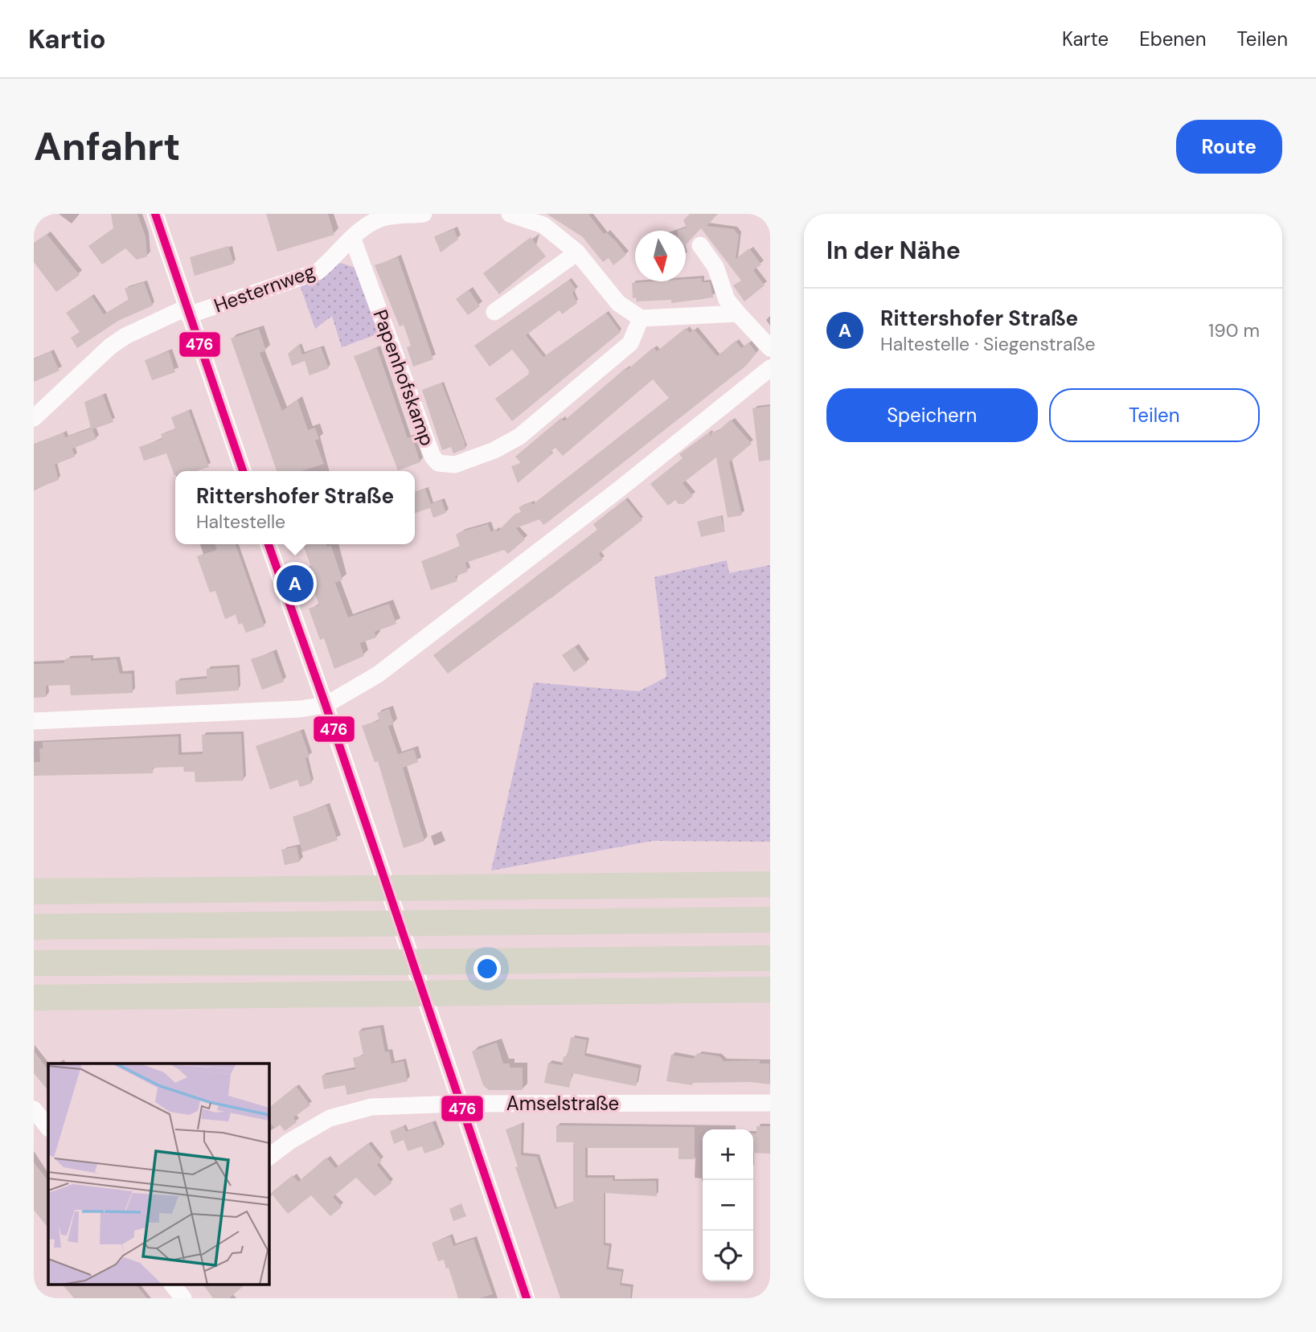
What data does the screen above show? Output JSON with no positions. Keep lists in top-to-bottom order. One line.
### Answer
{"streets":{"street":["Hesternweg","Papenhofskamp","Amselstraße"]},"crossings":[["Hesternweg","Papenhofskamp"]],"lines":["transit line 476"],"north":"bottom","page":{"header":"Kartio","nav":["Karte","Ebenen","Teilen"],"buttons":["Route",["Speichern","Teilen"]],"title":"Anfahrt","heading":"In der Nähe","list":[{"mark":"A","name":"Rittershofer Straße","note":"Haltestelle · Siegenstraße","value":"190 m"}],"popup":["Rittershofer Straße","Haltestelle"],"pins":"A","map_buttons":["+","−"]}}
